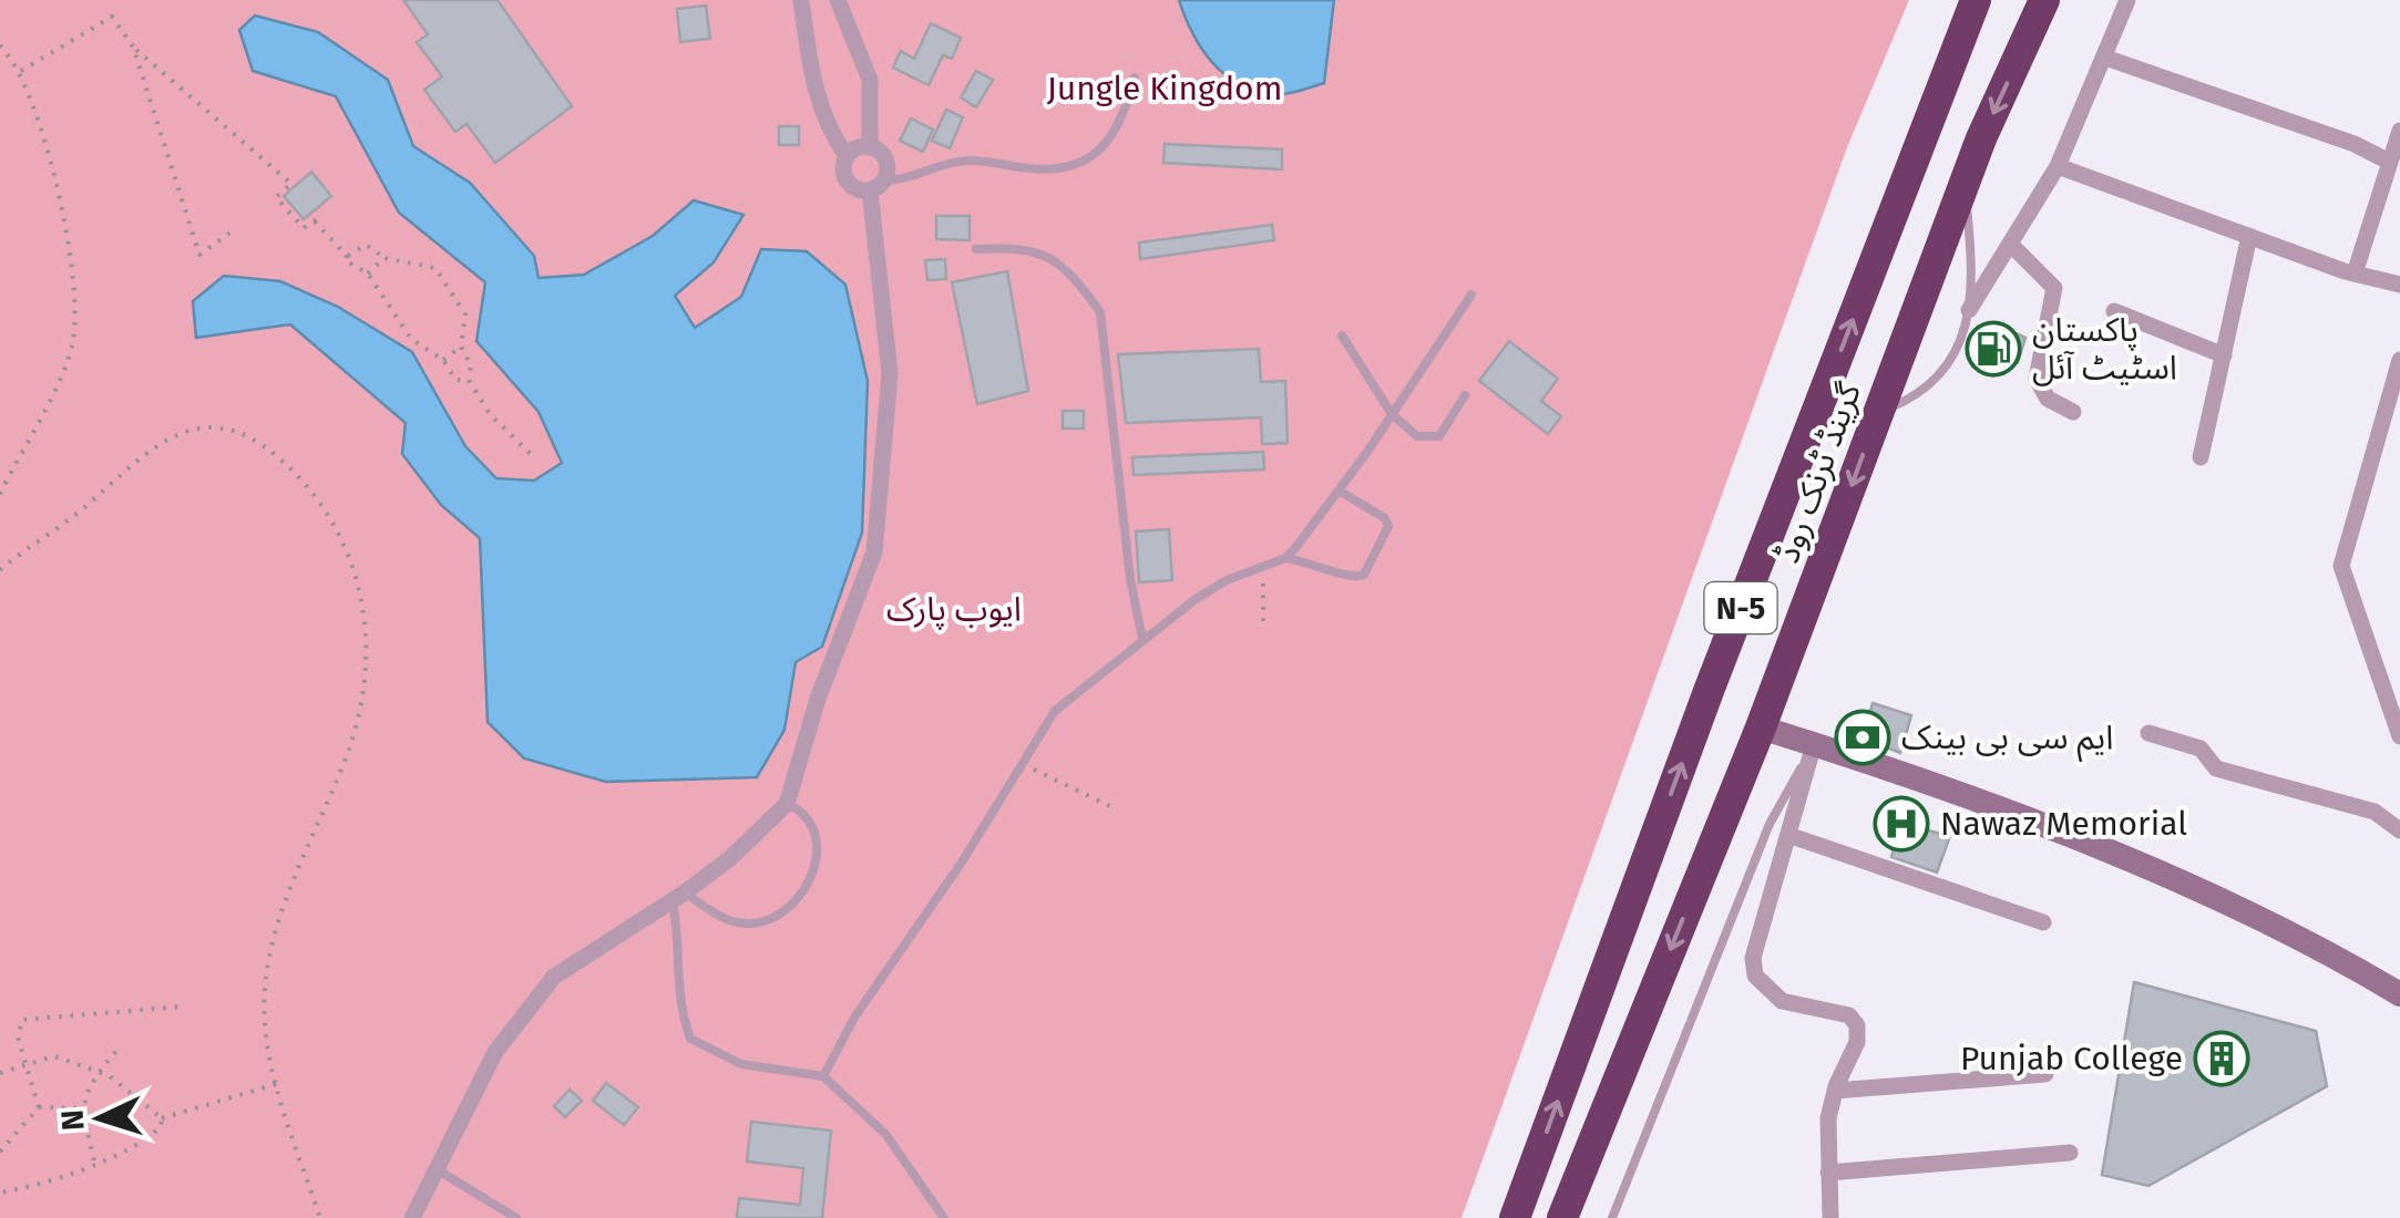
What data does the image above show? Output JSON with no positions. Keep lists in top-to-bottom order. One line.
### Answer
{"streets":{"highway":["گرینڈ ٹرنک روڈ","N-5"]},"parks":["Jungle Kingdom","ایوب پارک"],"places":{"fuel station":["پاکستان اسٹیٹ آئل"],"bank":["ایم سی بی بینک"],"hospital":["Nawaz Memorial"],"building":["Punjab College"]},"north":"left"}
